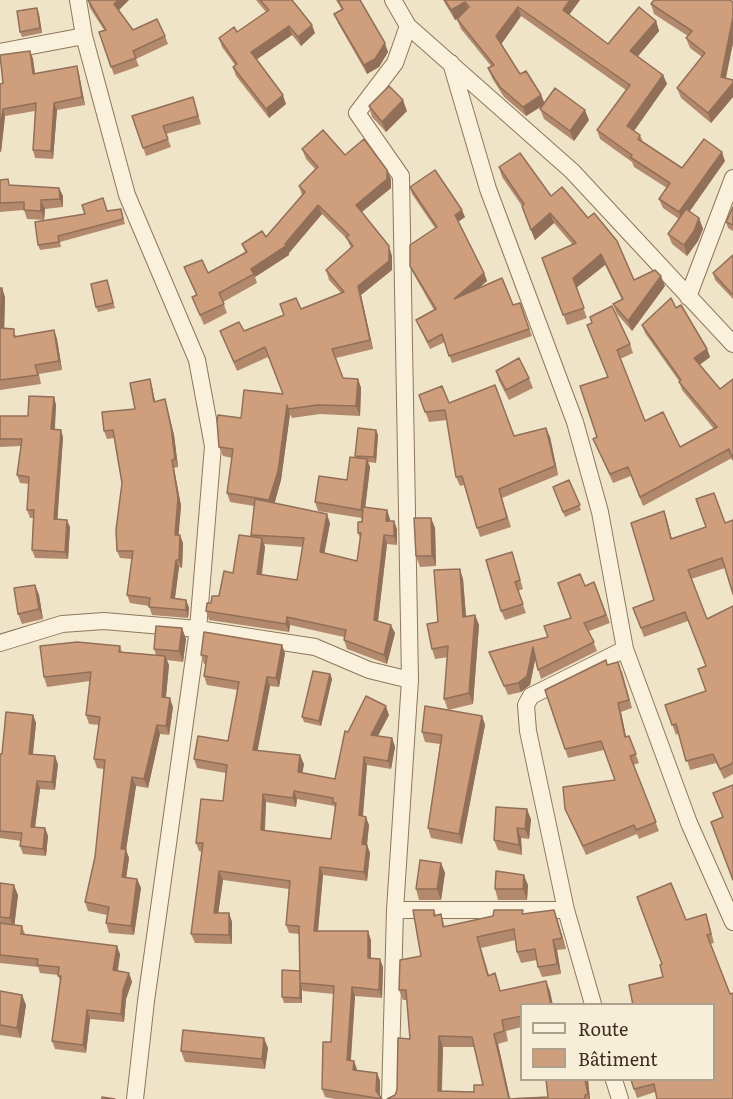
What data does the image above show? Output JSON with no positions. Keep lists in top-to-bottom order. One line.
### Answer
{"legend":["Route","Bâtiment"]}
